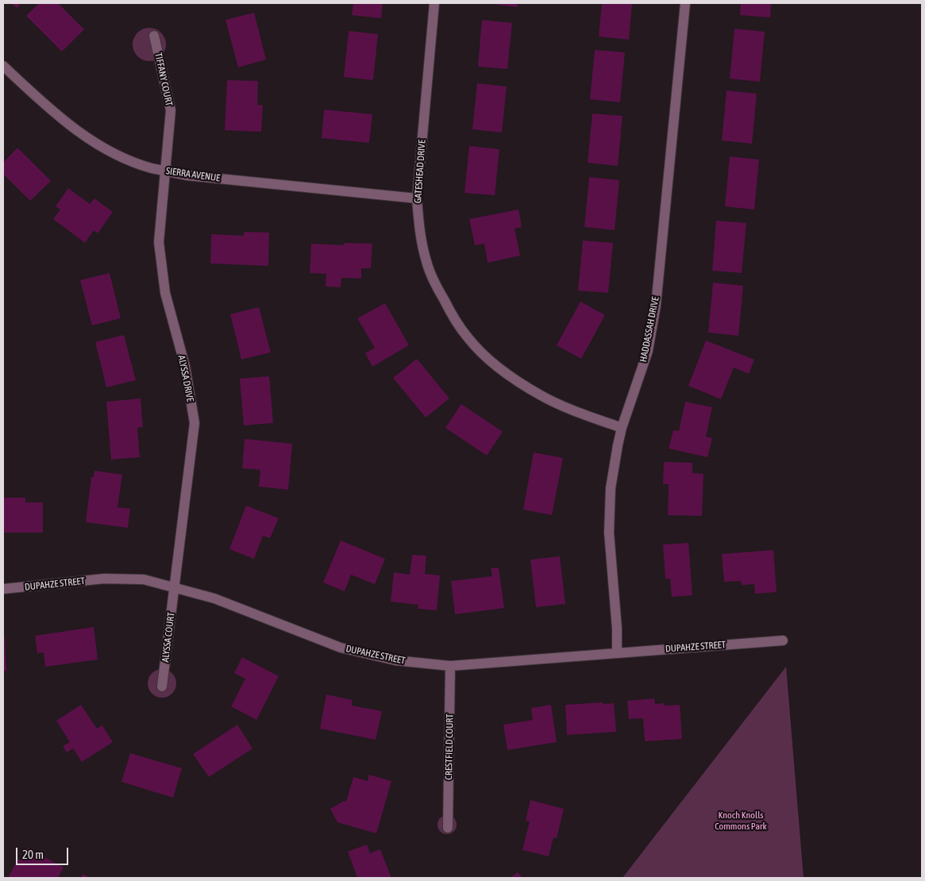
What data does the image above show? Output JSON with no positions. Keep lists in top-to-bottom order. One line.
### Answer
{"streets":{"street":["TIFFANY COURT","GATESHEAD DRIVE","SIERRA AVENUE","HADDASSAH DRIVE","ALYSSA DRIVE","DUPAHZE STREET","ALYSSA COURT","CRESTFIELD COURT"]},"crossings":[["TIFFANY COURT","SIERRA AVENUE"],["TIFFANY COURT","ALYSSA DRIVE"],["GATESHEAD DRIVE","SIERRA AVENUE"],["GATESHEAD DRIVE","HADDASSAH DRIVE"],["SIERRA AVENUE","ALYSSA DRIVE"],["HADDASSAH DRIVE","DUPAHZE STREET"],["ALYSSA DRIVE","DUPAHZE STREET"],["ALYSSA DRIVE","ALYSSA COURT"],["DUPAHZE STREET","ALYSSA COURT"],["DUPAHZE STREET","CRESTFIELD COURT"]],"parks":["Knoch Knolls Commons Park"],"scale_bar":"20 m"}
